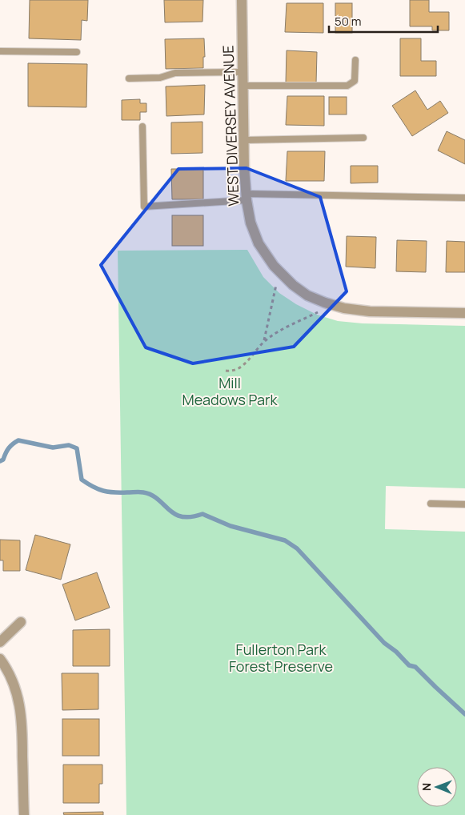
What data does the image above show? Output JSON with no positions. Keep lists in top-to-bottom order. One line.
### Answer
{"streets":{"street":["WEST DIVERSEY AVENUE"]},"parks":["Mill Meadows Park","Fullerton Park Forest Preserve"],"scale_bar":"50 m","north":"left"}
